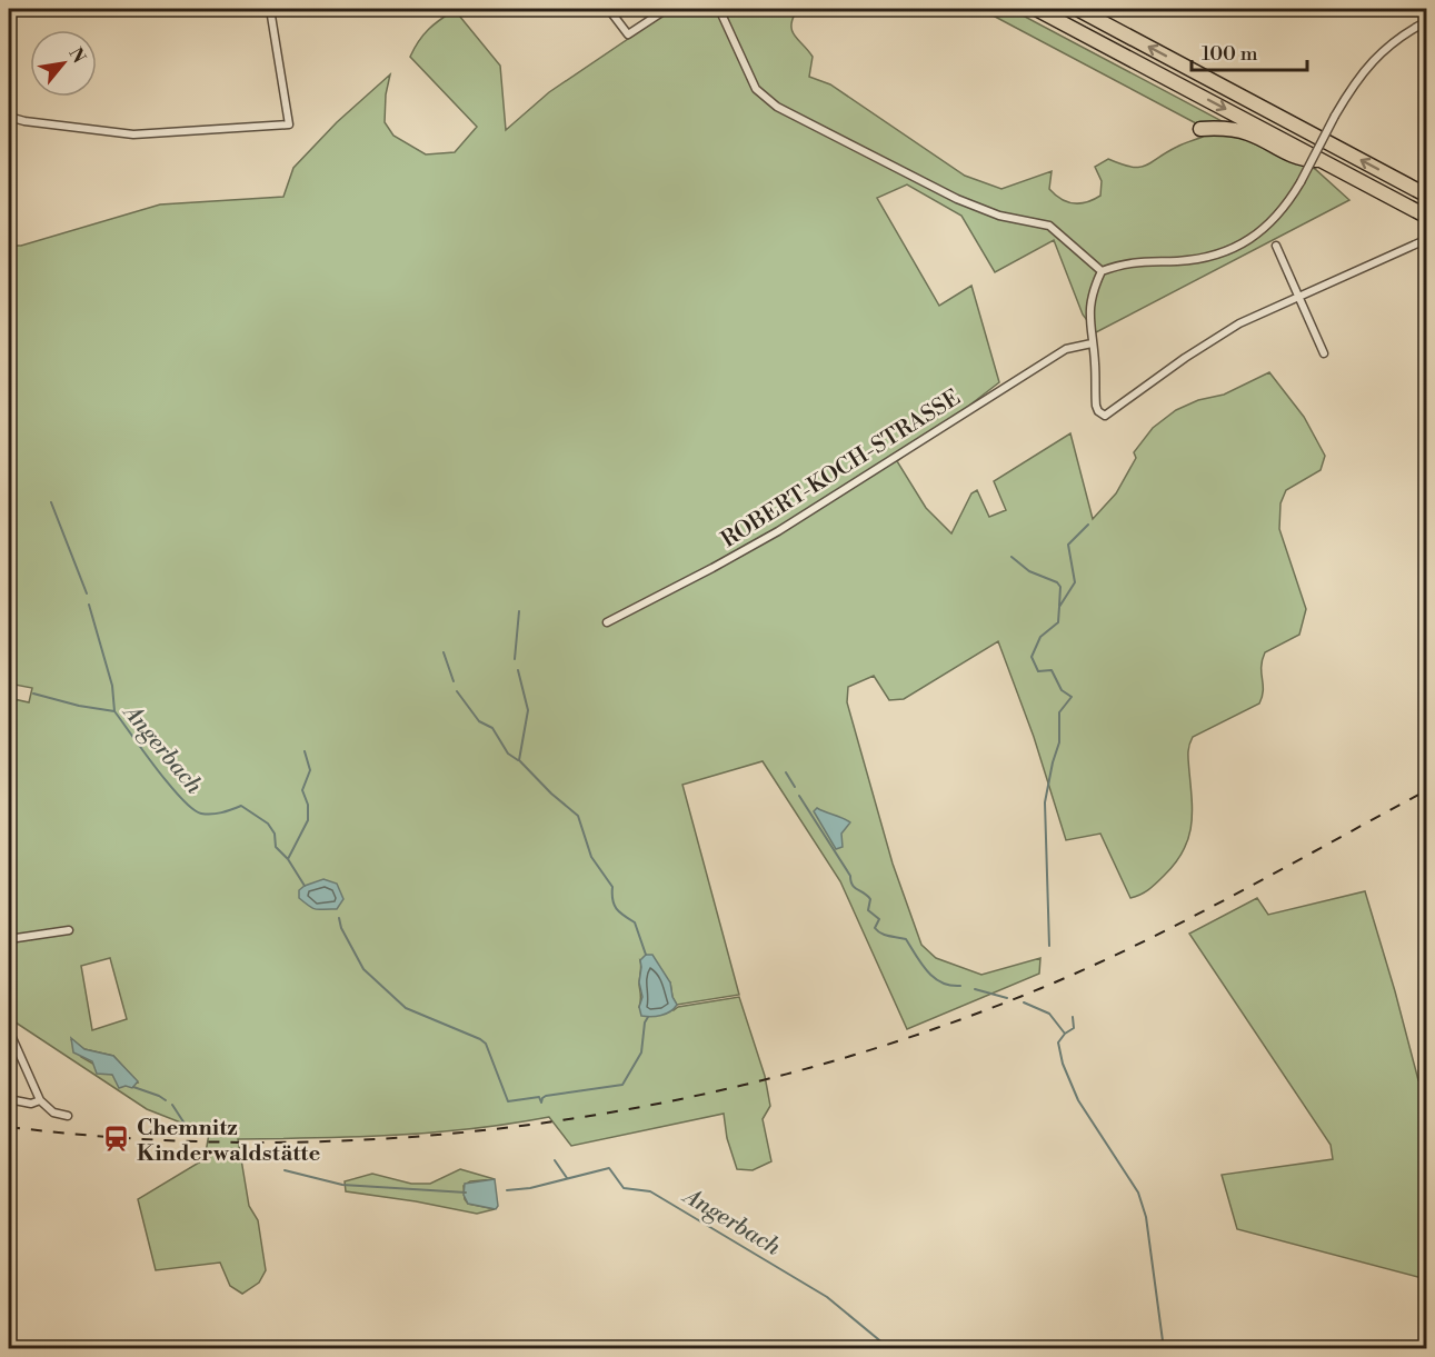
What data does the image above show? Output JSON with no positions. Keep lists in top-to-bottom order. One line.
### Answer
{"streets":{"street":["ROBERT-KOCH-STRASSE"]},"water":["Angerbach"],"places":{"station":["Chemnitz Kinderwaldstätte"]},"scale_bar":"100 m","north":"top right"}
